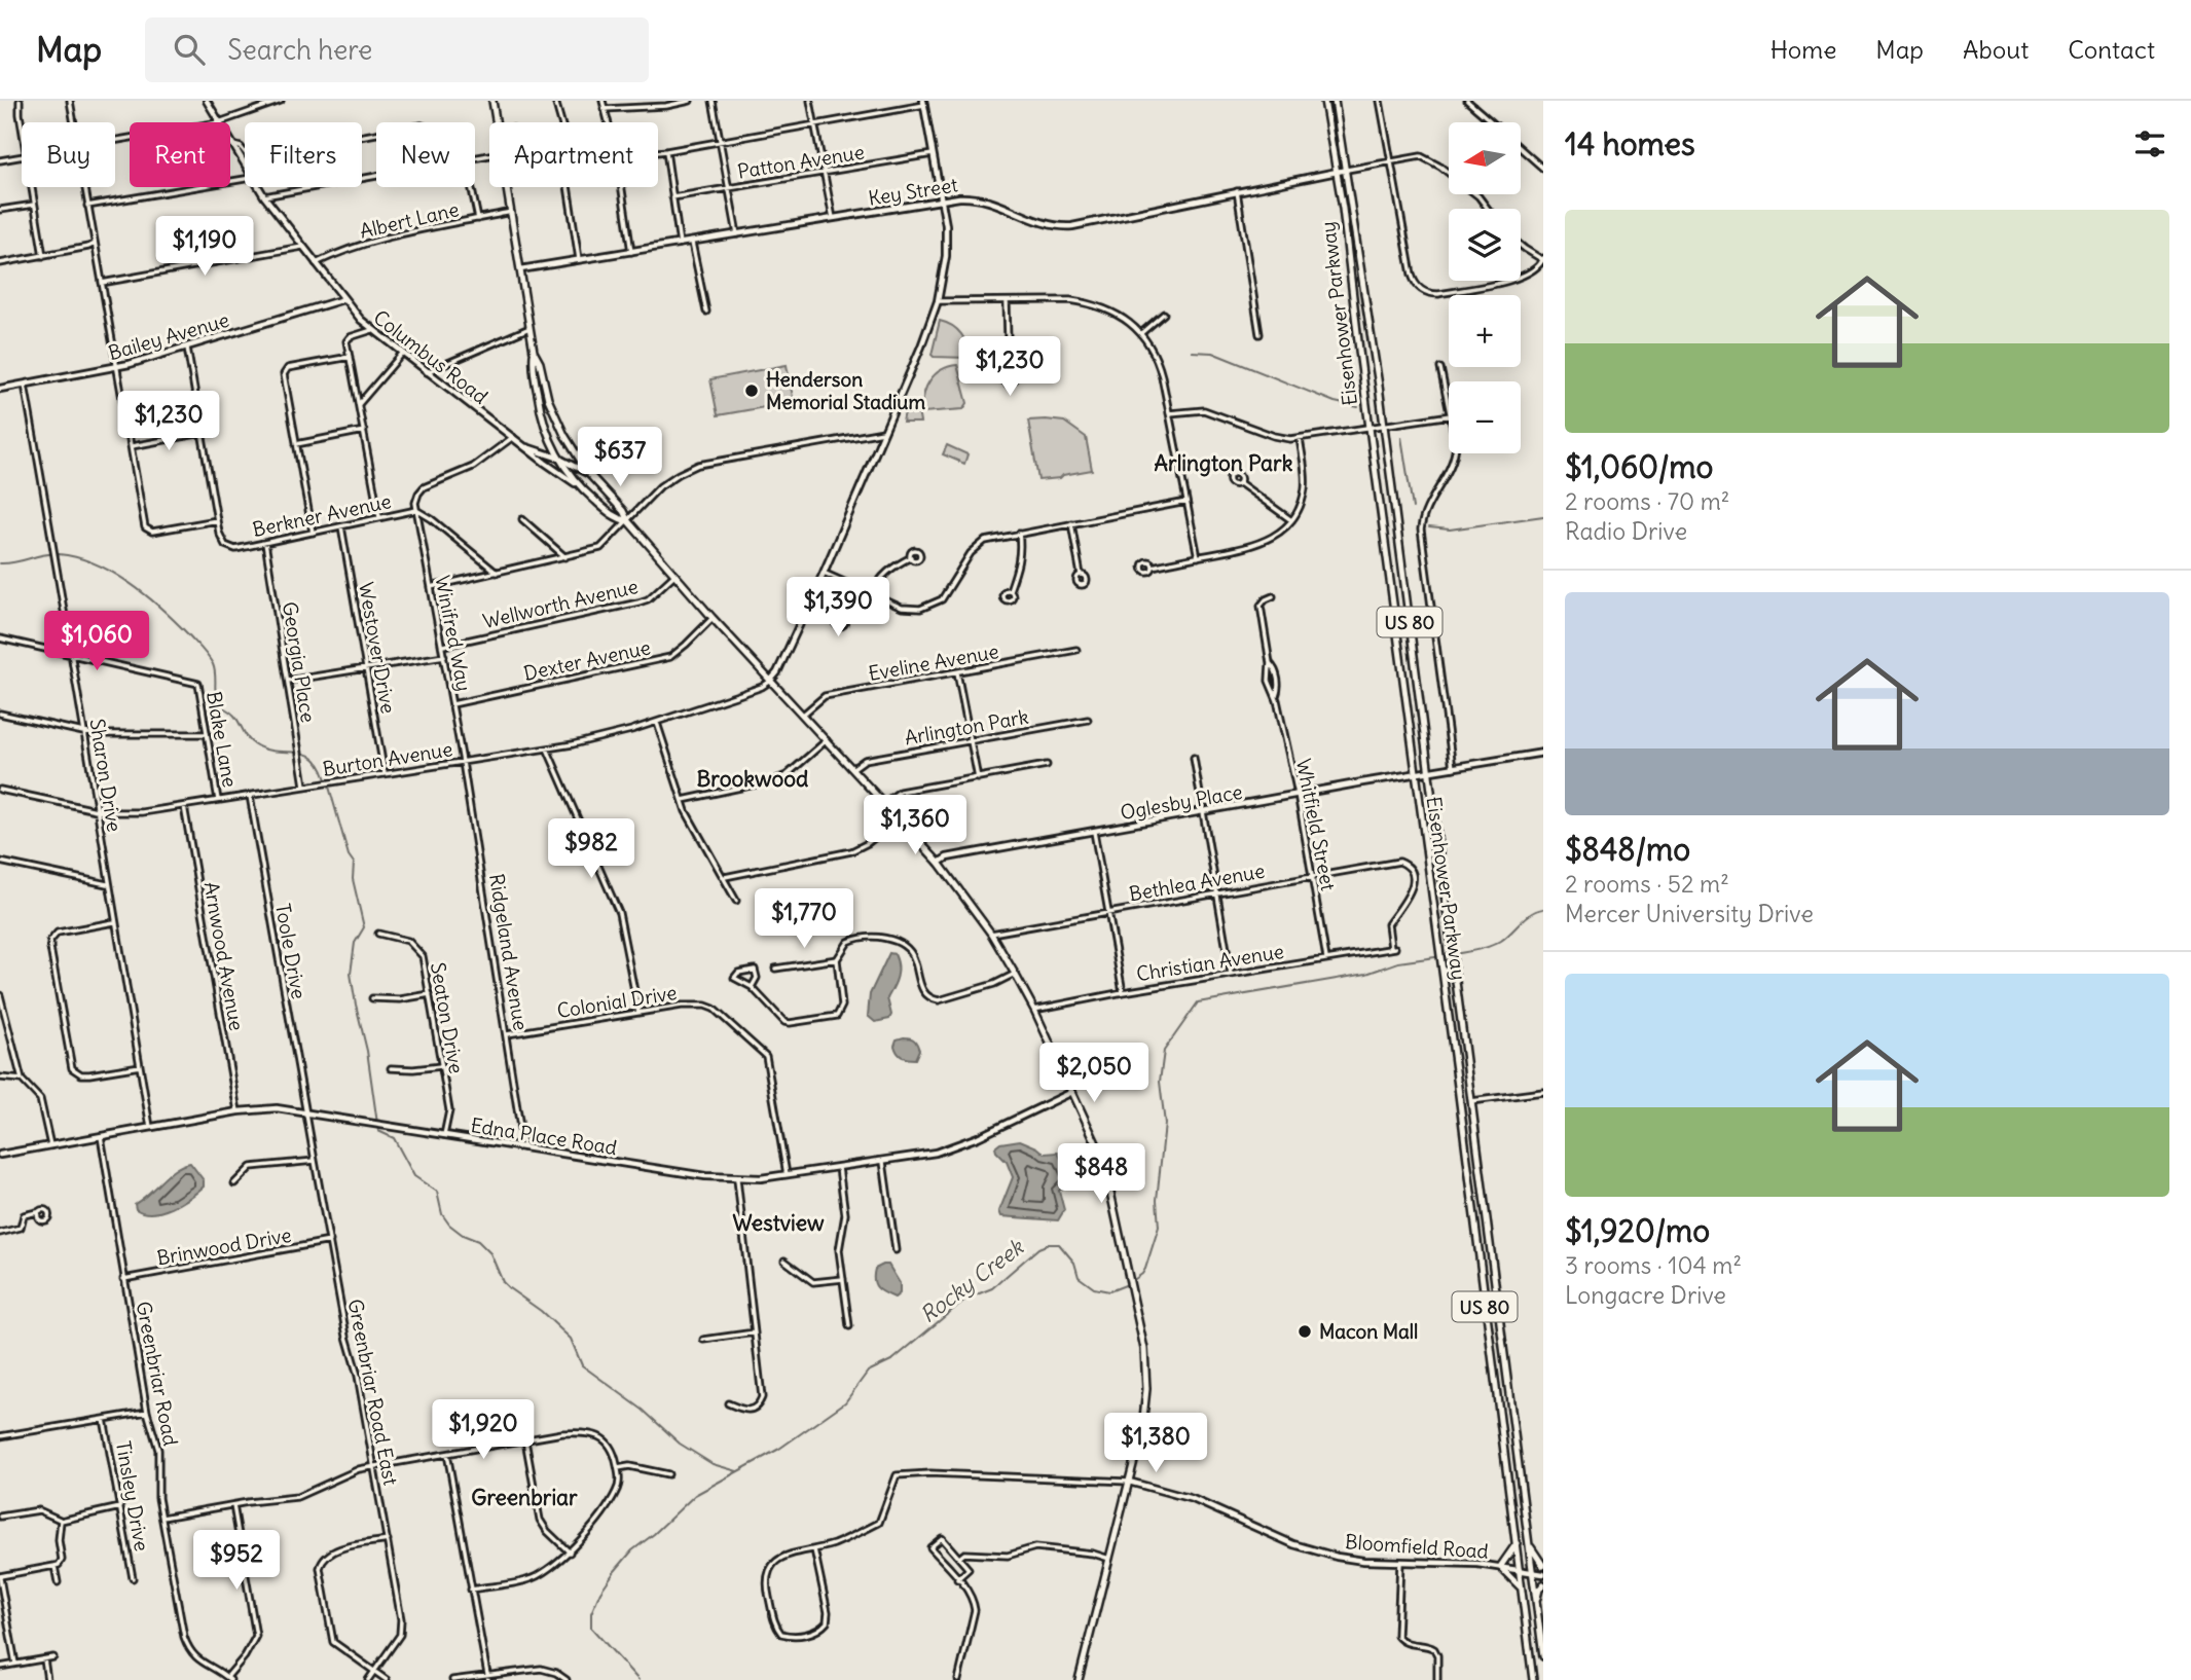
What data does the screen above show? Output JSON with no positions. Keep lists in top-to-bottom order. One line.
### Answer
{"streets":{"main road":["Eisenhower Parkway","US 80"],"street":["Patton Avenue","Key Street","Albert Lane","Bailey Avenue","Columbus Road","Berkner Avenue","Wellworth Avenue","Winifred Way","Westover Drive","Dexter Avenue","Georgia Place","Eveline Avenue","Arlington Park","Blake Lane","Burton Avenue","Sharon Drive","Oglesby Place","Whitfield Street","Bethlea Avenue","Toole Drive","Ridgeland Avenue","Arnwood Avenue","Christian Avenue","Colonial Drive","Seaton Drive","Edna Place Road","Brinwood Drive","Greenbriar Road","Greenbriar Road East","Tinsley Drive","Bloomfield Road"]},"crossings":[["Key Street","Eisenhower Parkway"],["Albert Lane","Columbus Road"],["Eisenhower Parkway","Oglesby Place"],["Eisenhower Parkway","Bloomfield Road"],["Bailey Avenue","Columbus Road"],["Bailey Avenue","Sharon Drive"],["Columbus Road","Berkner Avenue"],["Berkner Avenue","Winifred Way"],["Berkner Avenue","Westover Drive"],["Berkner Avenue","Georgia Place"],["Wellworth Avenue","Winifred Way"],["Winifred Way","Dexter Avenue"],["Winifred Way","Burton Avenue"],["Winifred Way","Ridgeland Avenue"],["Westover Drive","Burton Avenue"],["Georgia Place","Burton Avenue"],["Blake Lane","Burton Avenue"],["Blake Lane","Sharon Drive"],["Burton Avenue","Sharon Drive"],["Burton Avenue","Toole Drive"],["Burton Avenue","Ridgeland Avenue"],["Burton Avenue","Arnwood Avenue"],["Sharon Drive","Edna Place Road"],["Oglesby Place","Whitfield Street"],["Whitfield Street","Bethlea Avenue"],["Whitfield Street","Christian Avenue"],["Bethlea Avenue","Christian Avenue"],["Toole Drive","Edna Place Road"],["Toole Drive","Greenbriar Road East"],["Ridgeland Avenue","Colonial Drive"],["Ridgeland Avenue","Edna Place Road"],["Arnwood Avenue","Edna Place Road"],["Colonial Drive","Edna Place Road"],["Seaton Drive","Edna Place Road"],["Edna Place Road","Greenbriar Road"],["Edna Place Road","Greenbriar Road East"],["Brinwood Drive","Greenbriar Road"],["Brinwood Drive","Greenbriar Road East"]],"districts":["Arlington Park","Brookwood","Westview","Greenbriar"],"water":["Rocky Creek"],"places":["Henderson Memorial Stadium","Macon Mall"],"north":"left","page":{"header":"Map","search":"Search here","nav":["Home","Map","About","Contact"],"heading":"14 homes","map_buttons":["+","−"],"chip":["Buy","Rent","Filters","New","Apartment"],"list":[{"name":"$1,060/mo","note":"2 rooms · 70 m² · Radio Drive"},{"name":"$848/mo","note":"2 rooms · 52 m² · Mercer University Drive"},{"name":"$1,920/mo","note":"3 rooms · 104 m² · Longacre Drive"}],"price":["$1,190","$1,230","$1,230","$637","$1,390","$1,060","$1,360","$982","$1,770","$2,050","$848","$1,920","$1,380","$952"]}}
